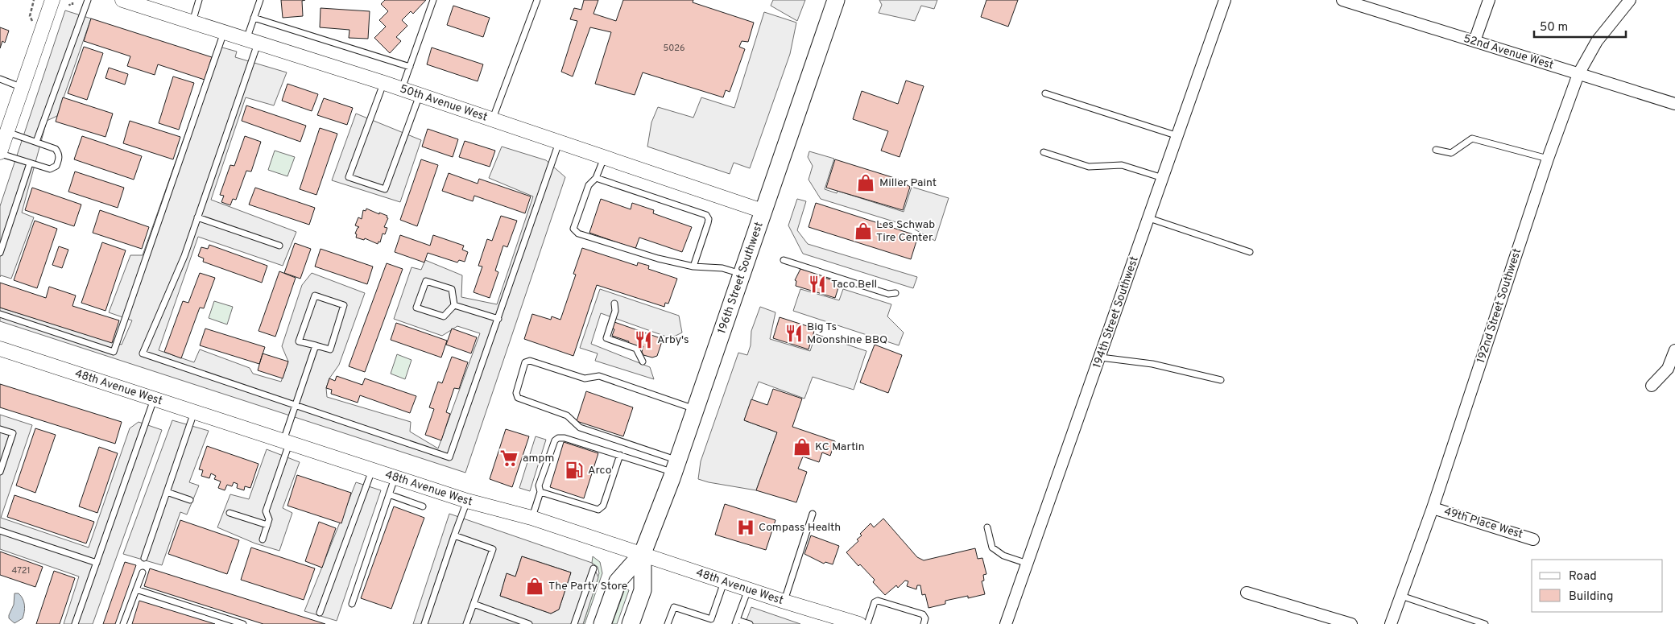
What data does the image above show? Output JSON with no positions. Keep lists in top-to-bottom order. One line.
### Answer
{"streets":{"main road":["196th Street Southwest"],"street":["52nd Avenue West","50th Avenue West","192nd Street Southwest","194th Street Southwest","48th Avenue West","49th Place West"]},"crossings":[["52nd Avenue West","192nd Street Southwest"],["50th Avenue West","196th Street Southwest"],["196th Street Southwest","48th Avenue West"],["192nd Street Southwest","49th Place West"]],"places":{"shop":["Miller Paint","Les Schwab Tire Center","KC Martin","The Party Store"],"restaurant":["Taco Bell","Big Ts Moonshine BBQ","Arby's"],"supermarket":["ampm"],"fuel station":["Arco"],"hospital":["Compass Health"]},"house_numbers":["5026","4721"],"legend":["Road","Building"],"scale_bar":"50 m"}
